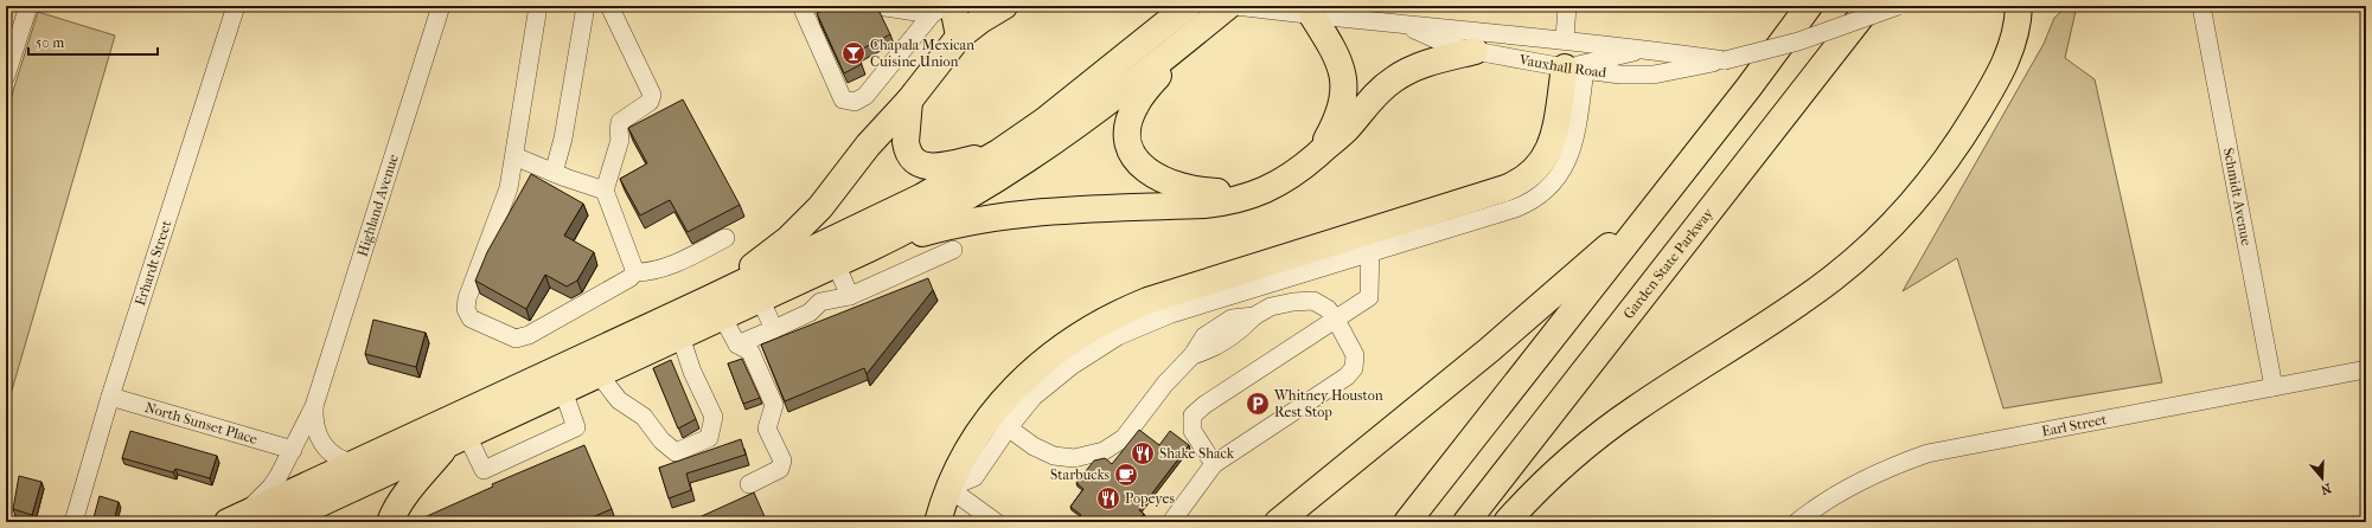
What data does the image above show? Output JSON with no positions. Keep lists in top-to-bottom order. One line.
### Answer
{"streets":{"highway":["Garden State Parkway"],"street":["Vauxhall Road","Schmidt Avenue","Highland Avenue","Erhardt Street","North Sunset Place","Earl Street"]},"crossings":[["Schmidt Avenue","Earl Street"],["Highland Avenue","North Sunset Place"],["Erhardt Street","North Sunset Place"]],"places":{"bar":["Chapala Mexican Cuisine Union"],"parking":["Whitney Houston Rest Stop"],"restaurant":["Shake Shack","Popeyes"],"cafe":["Starbucks"]},"scale_bar":"50 m","north":"bottom"}
